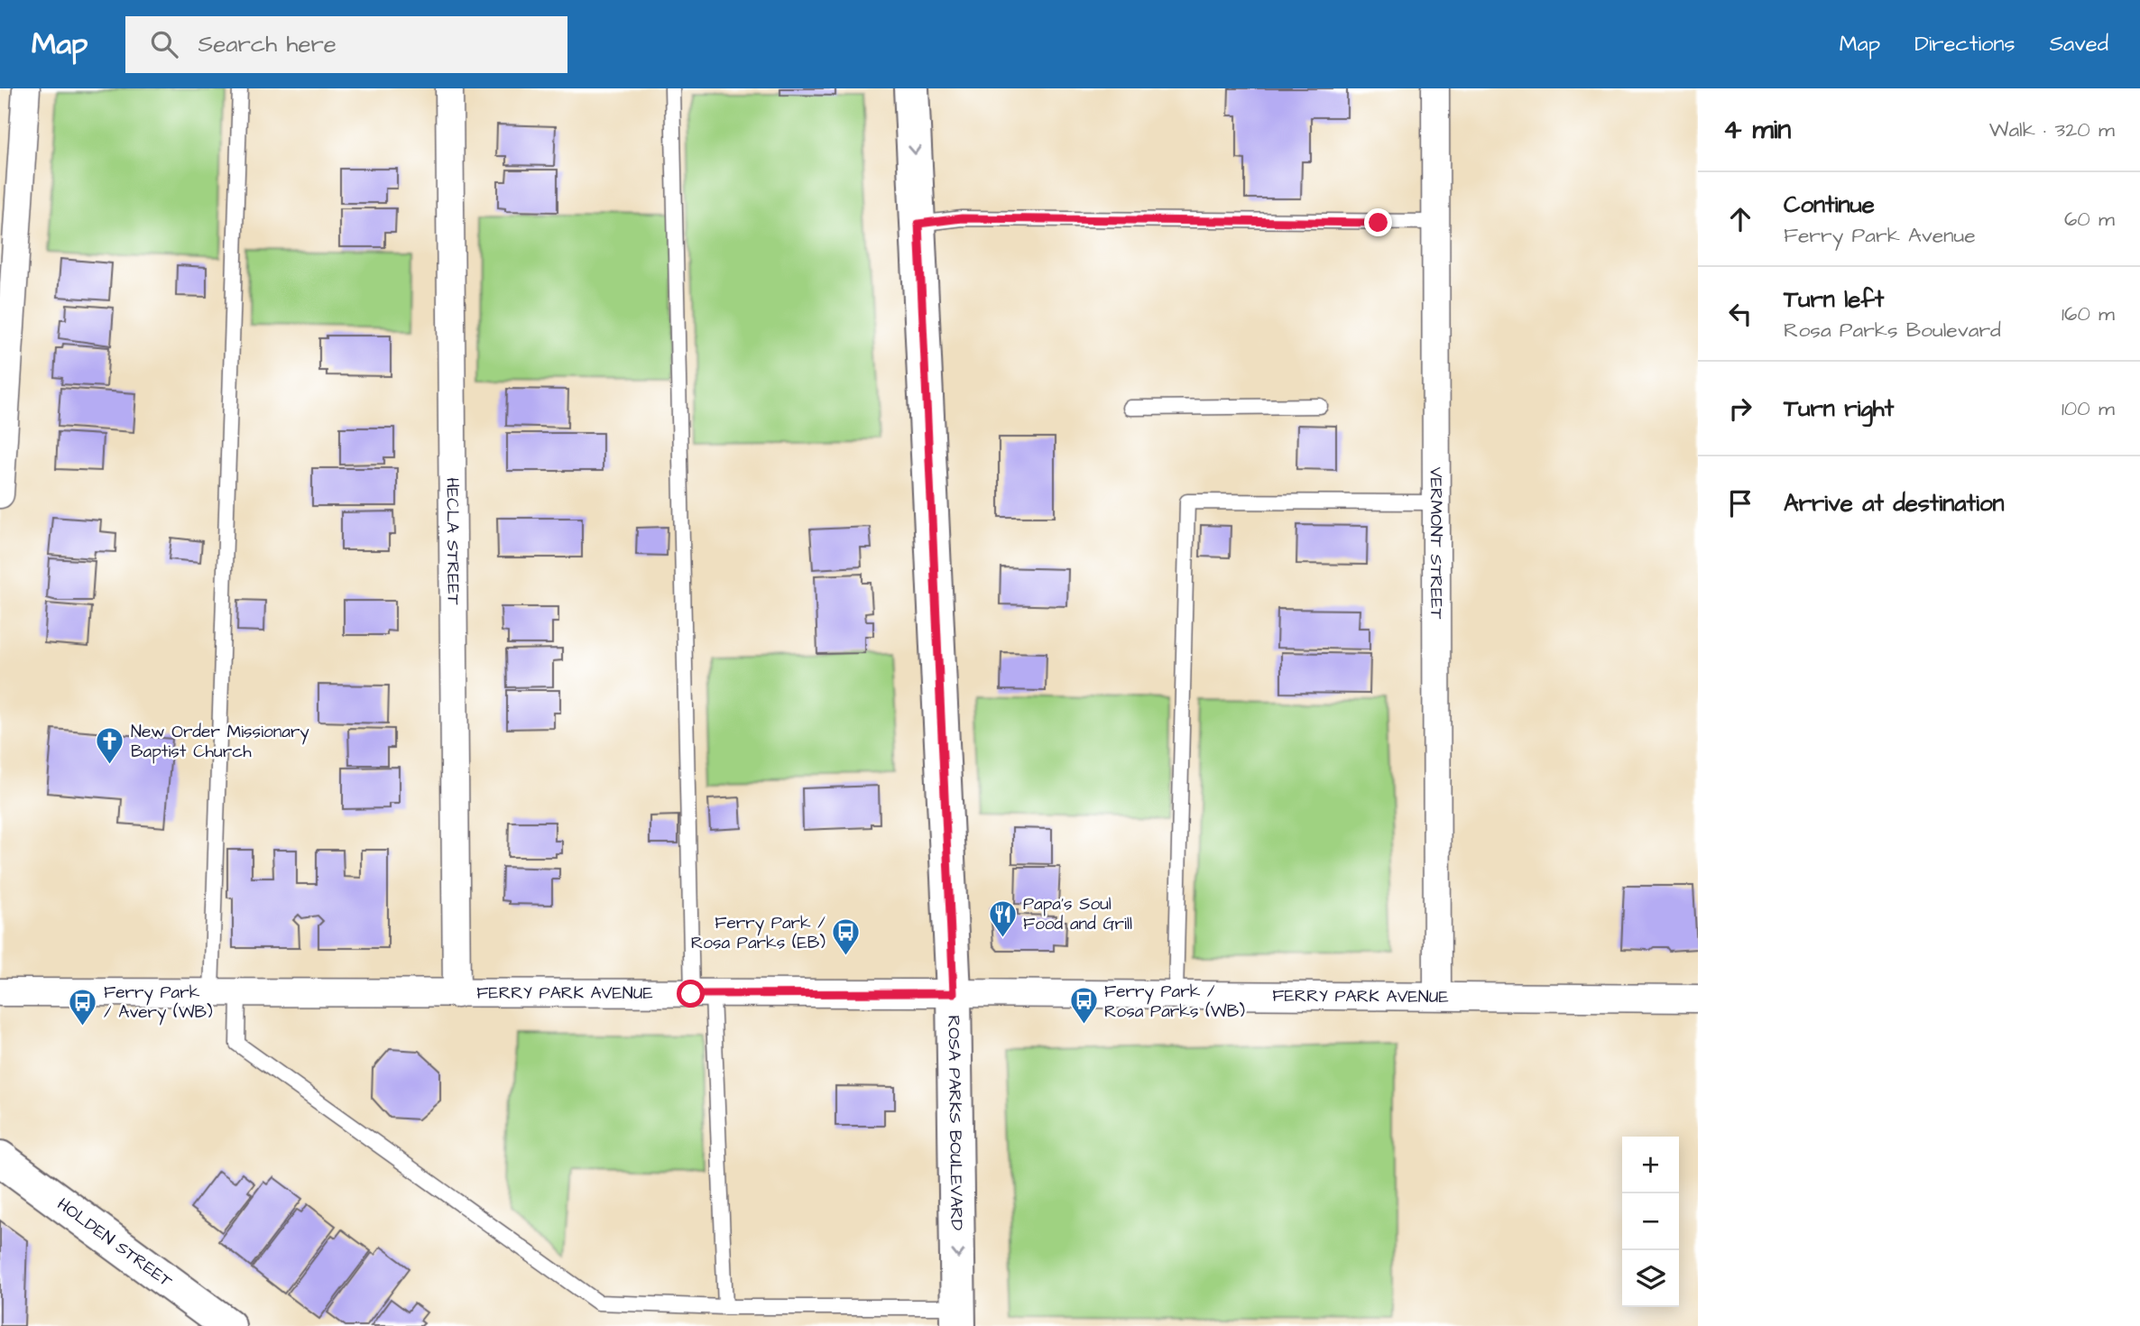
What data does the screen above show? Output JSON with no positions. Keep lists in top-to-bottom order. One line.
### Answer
{"streets":{"street":["HECLA STREET","VERMONT STREET","FERRY PARK AVENUE","ROSA PARKS BOULEVARD","HOLDEN STREET"]},"crossings":[["HECLA STREET","FERRY PARK AVENUE"],["VERMONT STREET","FERRY PARK AVENUE"],["FERRY PARK AVENUE","ROSA PARKS BOULEVARD"]],"one_way":["ROSA PARKS BOULEVARD"],"places":{"church":["New Order Missionary Baptist Church"],"restaurant":["Papa's Soul Food and Grill"],"bus stop":["Ferry Park / Rosa Parks (EB)","Ferry Park / Rosa Parks (WB)","Ferry Park / Avery (WB)"]},"page":{"header":"Map","search":"Search here","nav":["Map","Directions","Saved"],"heading":["4 min","Walk · 320 m"],"list":[["Continue","Ferry Park Avenue","60 m"],["Turn left","Rosa Parks Boulevard","160 m"],["Turn right","100 m"],"Arrive at destination"],"map_buttons":["+","−"]}}
